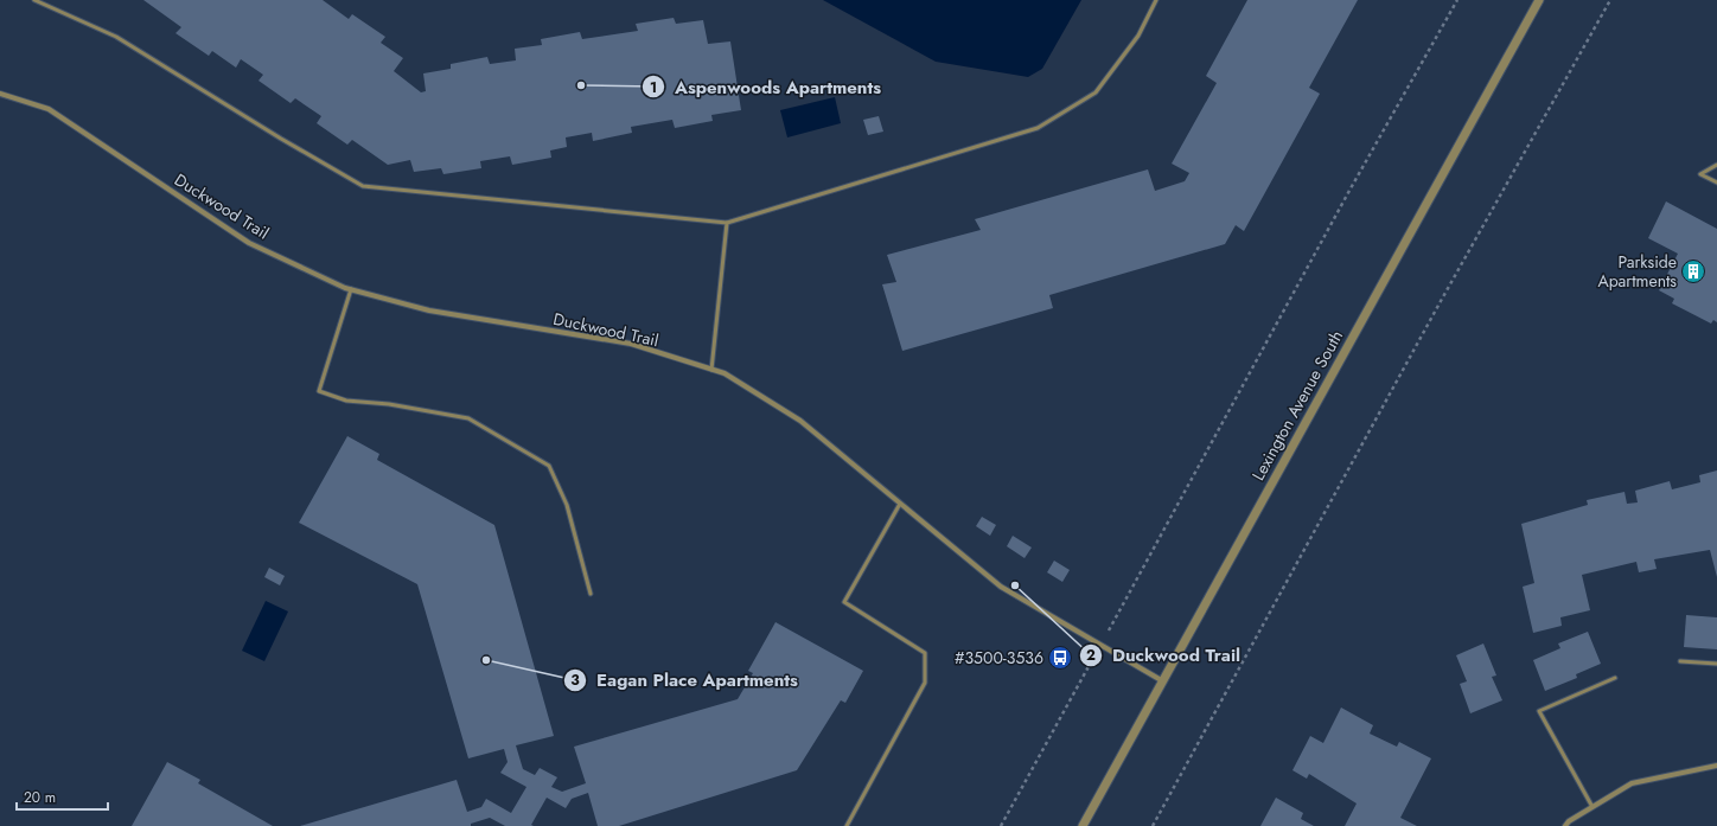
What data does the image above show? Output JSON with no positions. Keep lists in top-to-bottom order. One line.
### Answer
{"streets":{"street":["Duckwood Trail","Lexington Avenue South"]},"crossings":[["Duckwood Trail","Lexington Avenue South"]],"places":{"other":["Aspenwoods Apartments","Duckwood Trail","Eagan Place Apartments"],"building":["Parkside Apartments"],"bus stop":["#3500-3536"]},"scale_bar":"20 m"}
